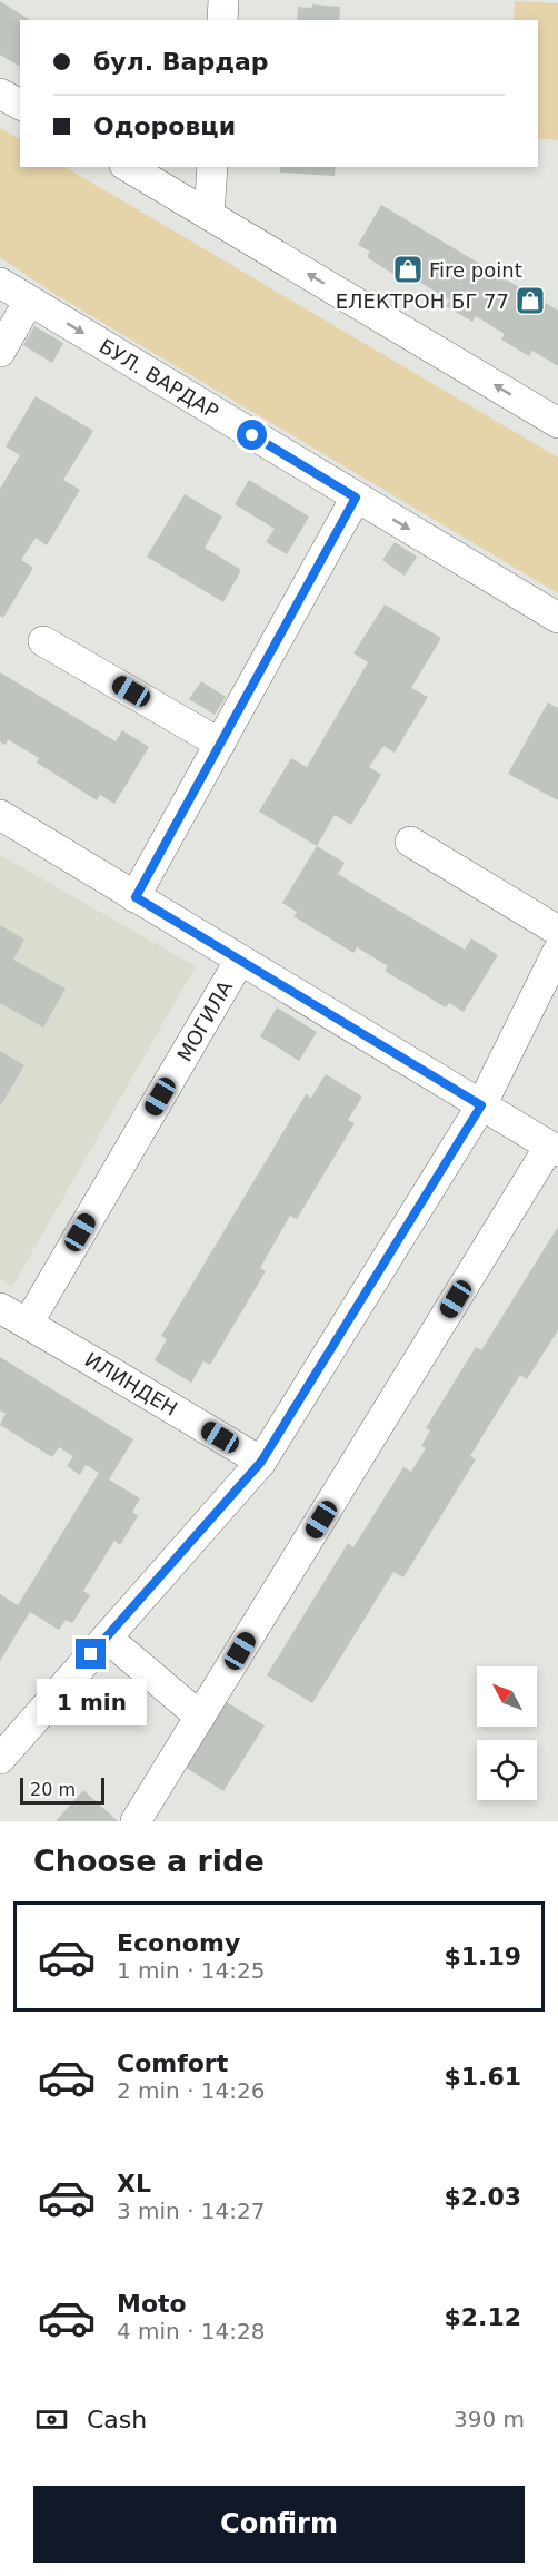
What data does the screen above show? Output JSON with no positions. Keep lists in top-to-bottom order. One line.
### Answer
{"streets":{"street":["БУЛ. ВАРДАР","МОГИЛА","ИЛИНДЕН"]},"crossings":[["МОГИЛА","ИЛИНДЕН"]],"places":{"shop":["Fire point","ЕЛЕКТРОН БГ 77"]},"scale_bar":"20 m","north":"top left","page":{"banner":["бул. Вардар","Одоровци"],"bubble":"1 min","scale":"20 m","heading":"Choose a ride","list":[{"name":"Economy","note":"1 min · 14:25","value":"$1.19"},{"name":"Comfort","note":"2 min · 14:26","value":"$1.61"},{"name":"XL","note":"3 min · 14:27","value":"$2.03"},{"name":"Moto","note":"4 min · 14:28","value":"$2.12"}],"pay":["Cash","390 m"],"buttons":"Confirm"}}
